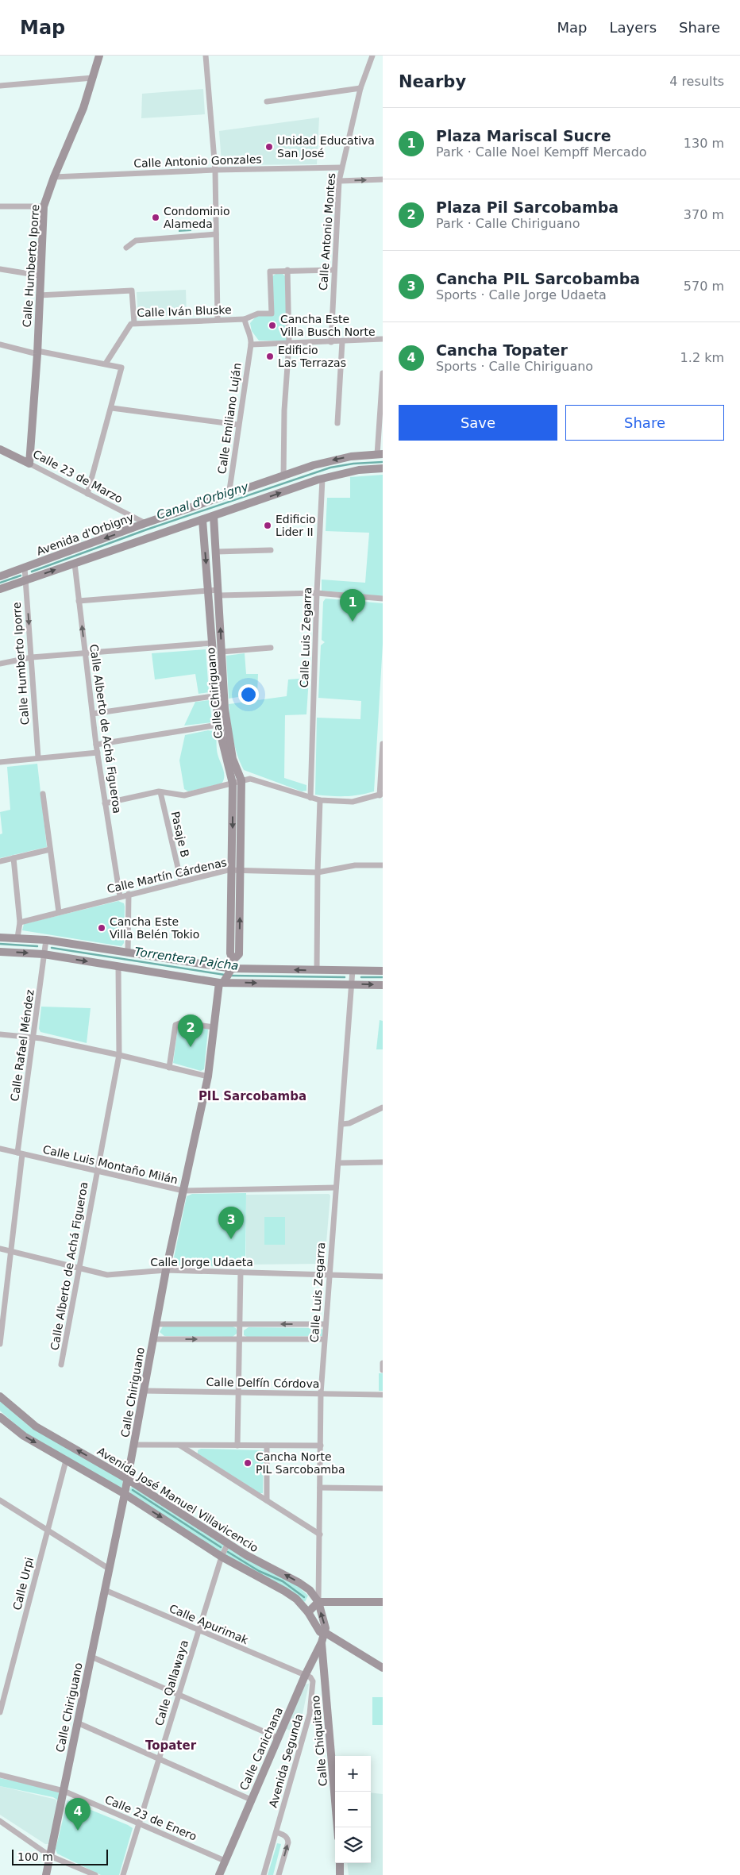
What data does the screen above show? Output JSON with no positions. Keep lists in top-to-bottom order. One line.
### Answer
{"streets":{"main road":["Calle Humberto Iporre","Calle 23 de Marzo","Avenida d'Orbigny","Calle Chiriguano","Avenida José Manuel Villavicencio","Calle Chiquitano","Calle Canichana"],"street":["Calle Antonio Gonzales","Calle Antonio Montes","Calle Iván Bluske","Calle Emiliano Luján","Calle Luis Zegarra","Calle Alberto de Achá Figueroa","Pasaje B","Calle Martín Cárdenas","Calle Rafael Méndez","Calle Luis Montaño Milán","Calle Jorge Udaeta","Calle Delfín Córdova","Calle Urpi","Calle Apurimak","Calle Qallawaya","Avenida Segunda","Calle 23 de Enero"]},"crossings":[["Calle Antonio Gonzales","Calle Antonio Montes"],["Calle Antonio Gonzales","Calle Humberto Iporre"],["Calle Humberto Iporre","Calle 23 de Marzo"],["Calle Humberto Iporre","Avenida d'Orbigny"],["Calle Iván Bluske","Calle Emiliano Luján"],["Calle Emiliano Luján","Avenida d'Orbigny"],["Calle 23 de Marzo","Avenida d'Orbigny"],["Calle Luis Zegarra","Calle Luis Montaño Milán"],["Calle Luis Zegarra","Calle Jorge Udaeta"],["Calle Luis Zegarra","Calle Delfín Córdova"],["Calle Luis Zegarra","Avenida José Manuel Villavicencio"],["Calle Chiriguano","Calle Martín Cárdenas"],["Calle Chiriguano","Calle Luis Montaño Milán"],["Calle Chiriguano","Calle Jorge Udaeta"],["Calle Chiriguano","Calle Delfín Córdova"],["Calle Chiriguano","Avenida José Manuel Villavicencio"],["Calle Chiriguano","Calle Apurimak"],["Calle Chiriguano","Calle 23 de Enero"],["Calle Alberto de Achá Figueroa","Calle Martín Cárdenas"],["Calle Alberto de Achá Figueroa","Calle Luis Montaño Milán"],["Calle Alberto de Achá Figueroa","Calle Jorge Udaeta"],["Pasaje B","Calle Martín Cárdenas"],["Calle Rafael Méndez","Calle Luis Montaño Milán"],["Calle Rafael Méndez","Calle Jorge Udaeta"],["Avenida José Manuel Villavicencio","Calle Qallawaya"],["Avenida José Manuel Villavicencio","Calle Canichana"],["Calle Apurimak","Calle Qallawaya"],["Calle Apurimak","Calle Canichana"],["Calle Apurimak","Avenida Segunda"],["Calle Qallawaya","Calle 23 de Enero"],["Calle Chiquitano","Calle Canichana"],["Calle Canichana","Avenida Segunda"],["Calle Canichana","Calle 23 de Enero"]],"districts":["PIL Sarcobamba","Topater"],"water":["Canal d'Orbigny","Torrentera Pajcha"],"places":["Unidad Educativa San José","Condominio Alameda","Cancha Este Villa Busch Norte","Edificio Las Terrazas","Edificio Lider II","Cancha Este Villa Belén Tokio","Cancha Norte PIL Sarcobamba"],"scale_bar":"100 m","page":{"header":"Map","nav":["Map","Layers","Share"],"heading":["Nearby","4 results"],"list":[{"mark":"1","name":"Plaza Mariscal Sucre","note":"Park · Calle Noel Kempff Mercado","value":"130 m"},{"mark":"2","name":"Plaza Pil Sarcobamba","note":"Park · Calle Chiriguano","value":"370 m"},{"mark":"3","name":"Cancha PIL Sarcobamba","note":"Sports · Calle Jorge Udaeta","value":"570 m"},{"mark":"4","name":"Cancha Topater","note":"Sports · Calle Chiriguano","value":"1.2 km"}],"buttons":["Save","Share"],"pins":["1","2","3","4"],"map_buttons":["+","−"],"scale":"100 m"}}
